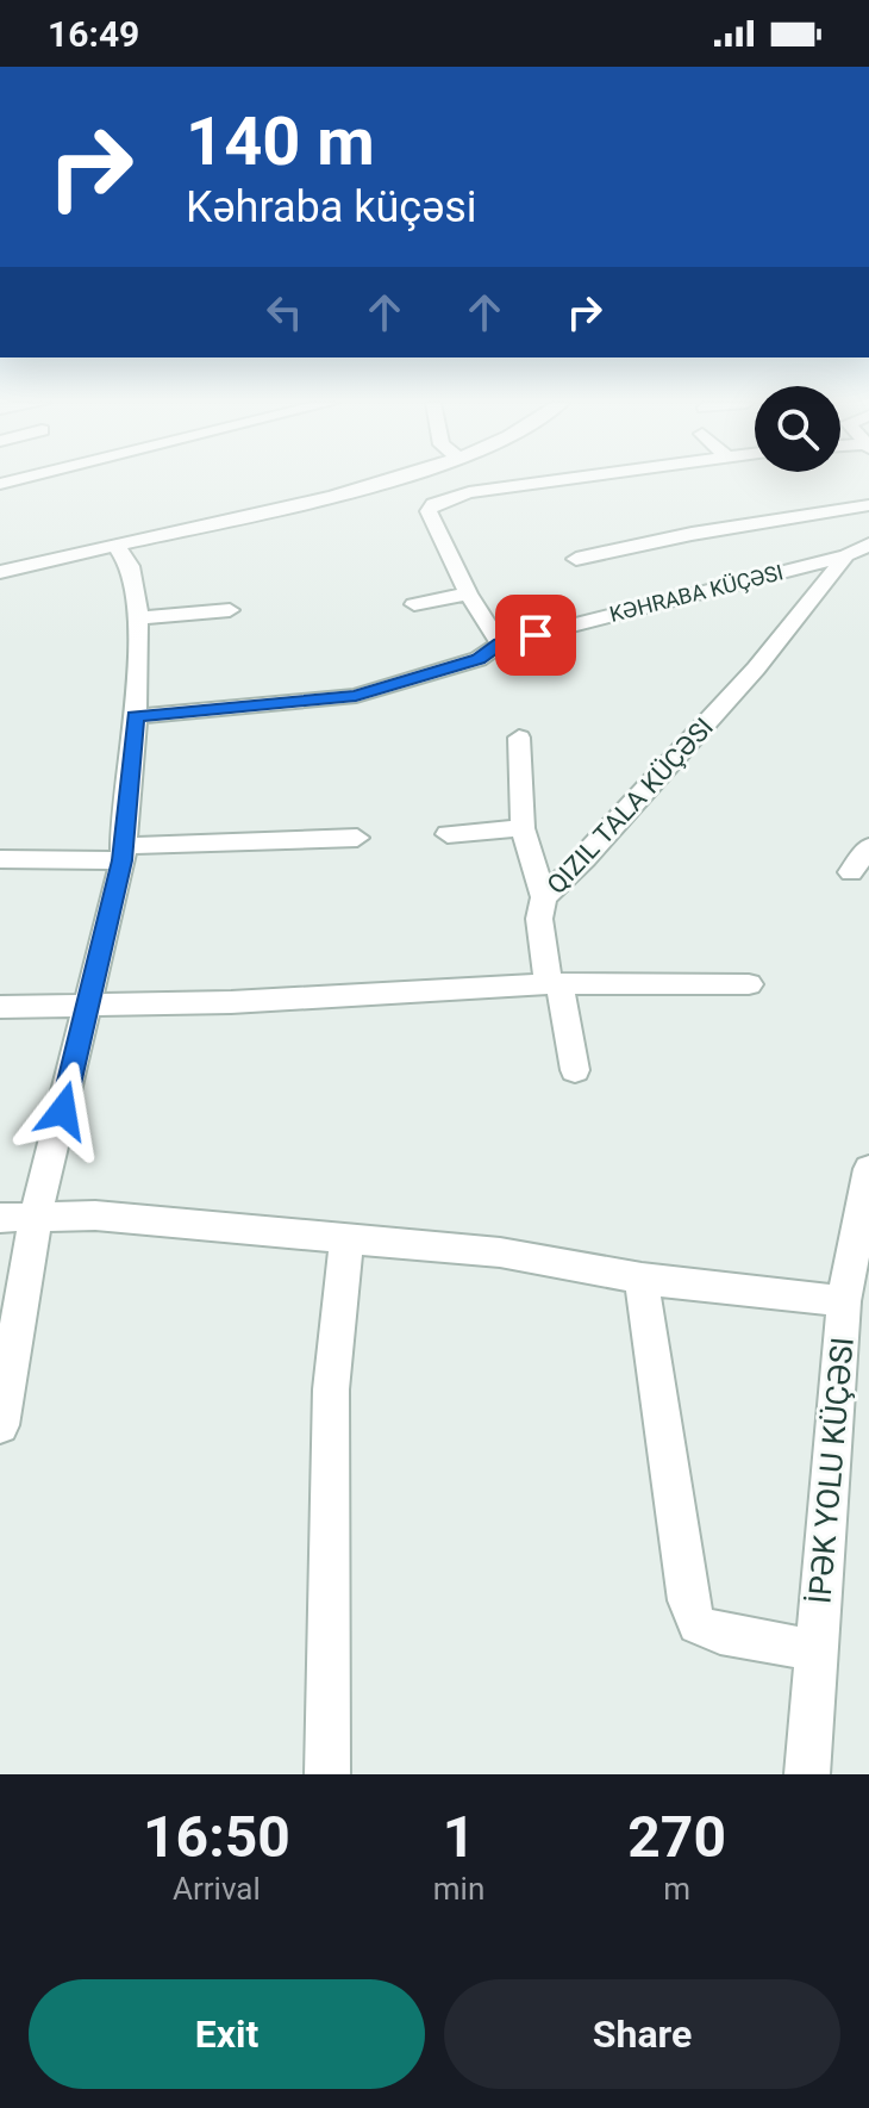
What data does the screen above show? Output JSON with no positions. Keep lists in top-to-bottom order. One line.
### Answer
{"streets":{"street":["KƏHRABA KÜÇƏSI","İPƏK YOLU KÜÇƏSI"]},"page":{"status":"16:49","turn":["140 m","Kəhraba küçəsi"],"eta":["16:50","Arrival","1","min","270","m"],"buttons":["Exit","Share"]}}
